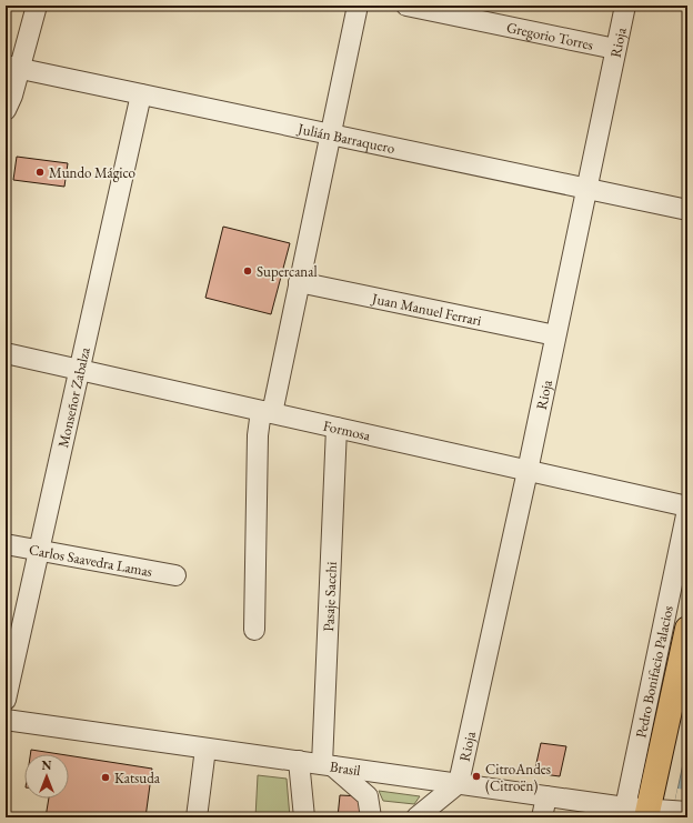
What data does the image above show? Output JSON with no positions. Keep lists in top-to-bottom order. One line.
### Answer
{"streets":{"street":["Gregorio Torres","Rioja","Julián Barraquero","Juan Manuel Ferrari","Monseñor Zabalza","Formosa","Carlos Saavedra Lamas","Pasaje Sacchi","Pedro Bonifacio Palacios","Brasil"]},"crossings":[["Gregorio Torres","Rioja"],["Rioja","Julián Barraquero"],["Rioja","Juan Manuel Ferrari"],["Rioja","Formosa"],["Rioja","Brasil"],["Julián Barraquero","Monseñor Zabalza"],["Monseñor Zabalza","Formosa"],["Monseñor Zabalza","Carlos Saavedra Lamas"],["Formosa","Pasaje Sacchi"],["Formosa","Pedro Bonifacio Palacios"],["Pasaje Sacchi","Brasil"],["Pedro Bonifacio Palacios","Brasil"]],"places":["Mundo Mágico","Supercanal","CitroAndes (Citroën)","Katsuda"],"north":"top"}
